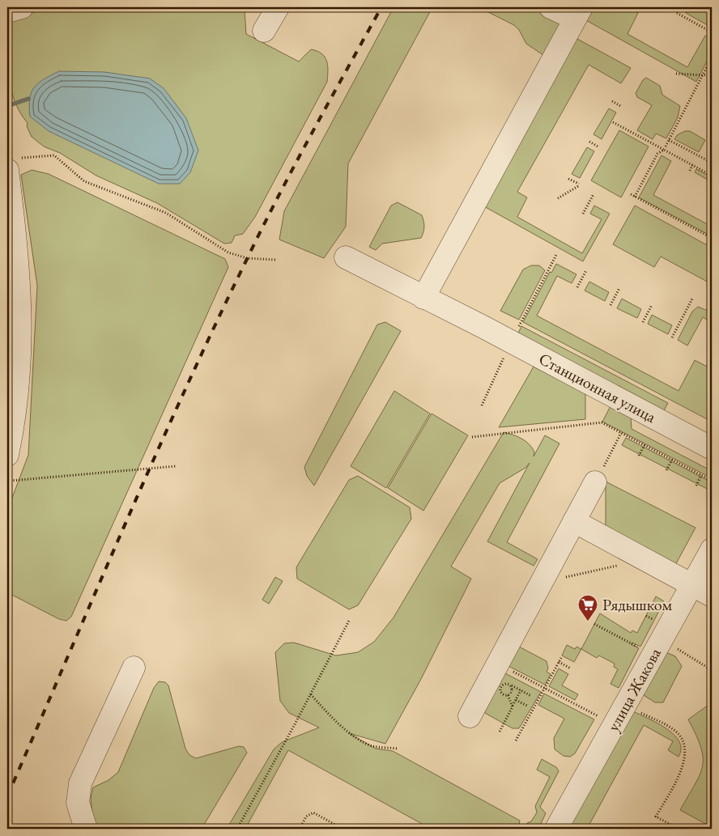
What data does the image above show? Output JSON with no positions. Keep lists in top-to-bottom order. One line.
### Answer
{"streets":{"street":["Станционная улица","улица Жакова"]},"places":{"supermarket":["Рядышком"]}}
